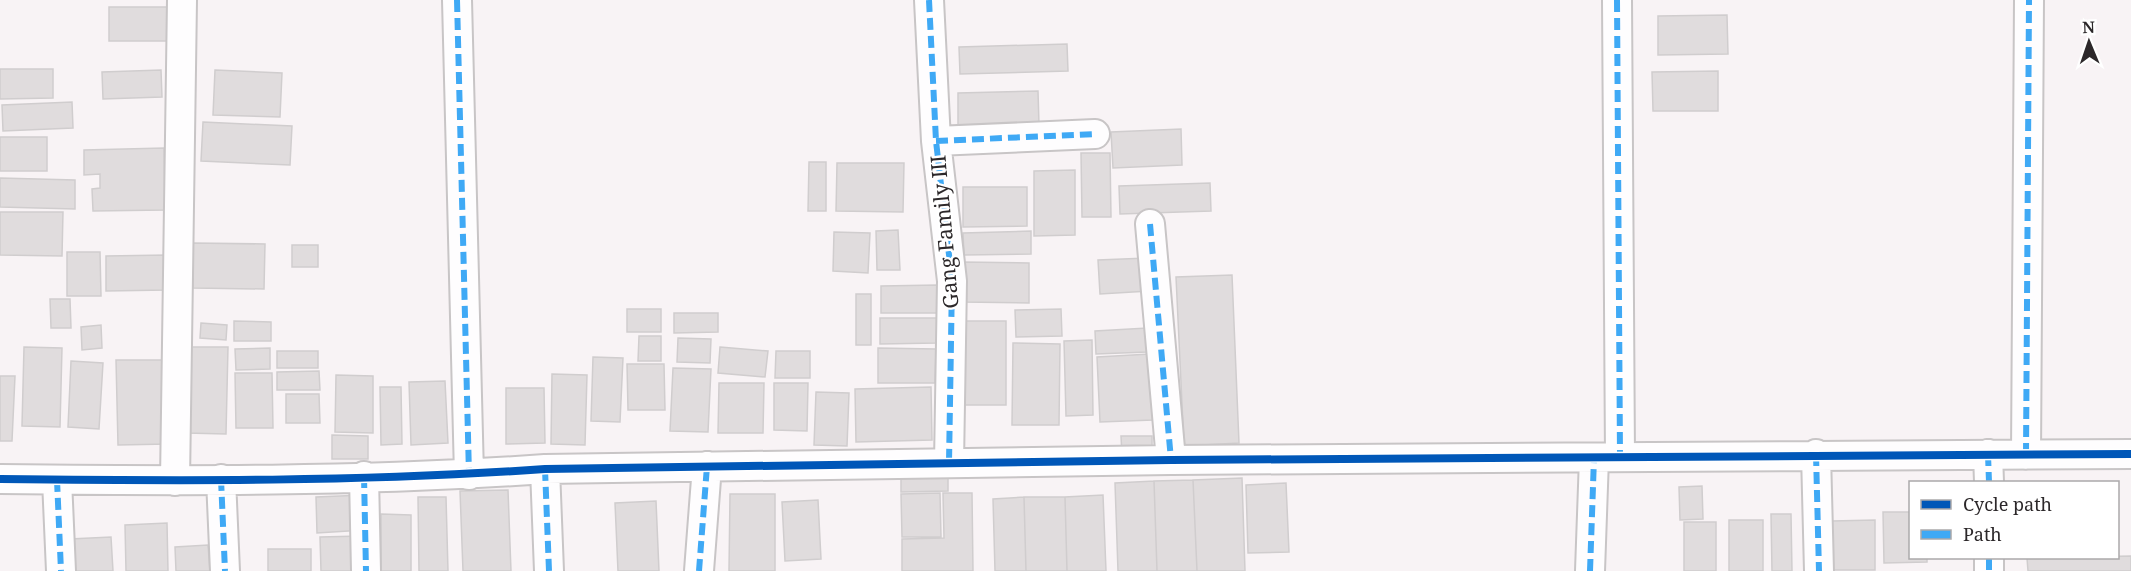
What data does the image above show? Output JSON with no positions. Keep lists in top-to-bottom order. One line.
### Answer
{"streets":{"street":["Gang Family III"]},"legend":["Cycle path","Path"],"north":"top"}
